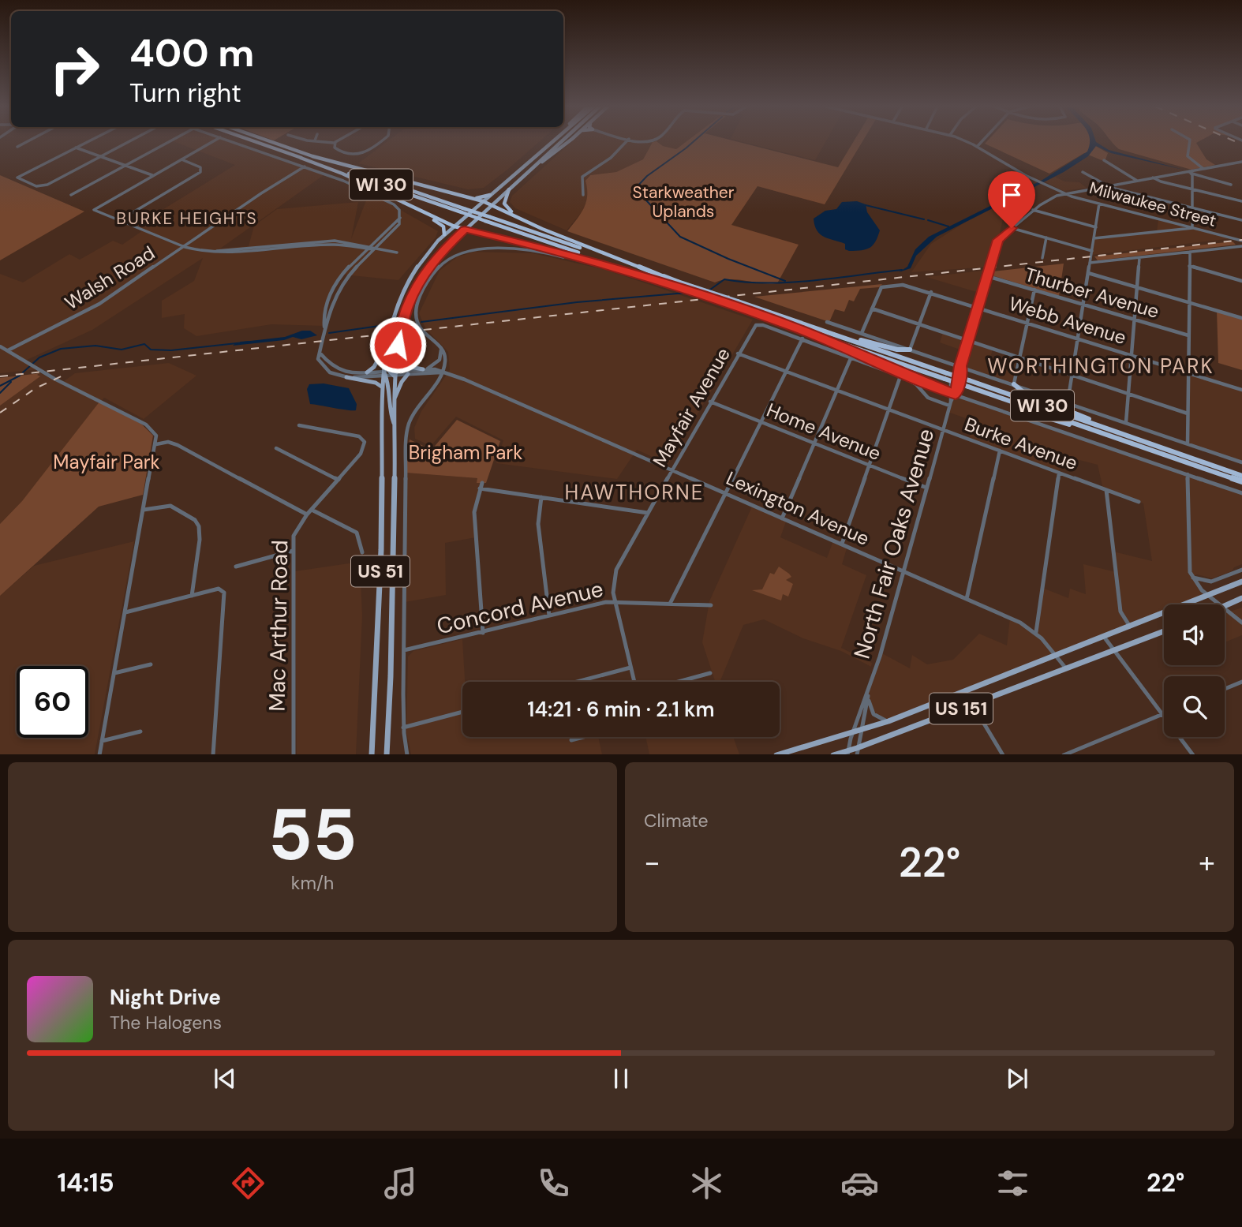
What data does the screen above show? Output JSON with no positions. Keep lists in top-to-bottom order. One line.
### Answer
{"streets":{"highway":["WI 30"],"main road":["US 51","US 151"],"street":["Milwaukee Street","Walsh Road","Thurber Avenue","Webb Avenue","Mayfair Avenue","Home Avenue","Burke Avenue","Lexington Avenue","North Fair Oaks Avenue","Concord Avenue","Mac Arthur Road"]},"crossings":[["Milwaukee Street","North Fair Oaks Avenue"],["Thurber Avenue","North Fair Oaks Avenue"],["Webb Avenue","North Fair Oaks Avenue"],["Mayfair Avenue","Home Avenue"],["Mayfair Avenue","Burke Avenue"],["Mayfair Avenue","Lexington Avenue"],["Mayfair Avenue","Concord Avenue"],["Home Avenue","North Fair Oaks Avenue"],["Burke Avenue","North Fair Oaks Avenue"],["Lexington Avenue","North Fair Oaks Avenue"],["Lexington Avenue","US 151"],["North Fair Oaks Avenue","US 151"]],"districts":["BURKE HEIGHTS","WORTHINGTON PARK","HAWTHORNE"],"parks":["Starkweather Uplands","Brigham Park","Mayfair Park"],"page":{"turn":["400 m","Turn right"],"limit":"60","trip":"14:21 · 6 min · 2.1 km","tile":[["55","km/h"],"Climate"],"heat":["−","22°","+"],"song":["Night Drive","The Halogens"],"tabs":["14:15","22°"]}}
